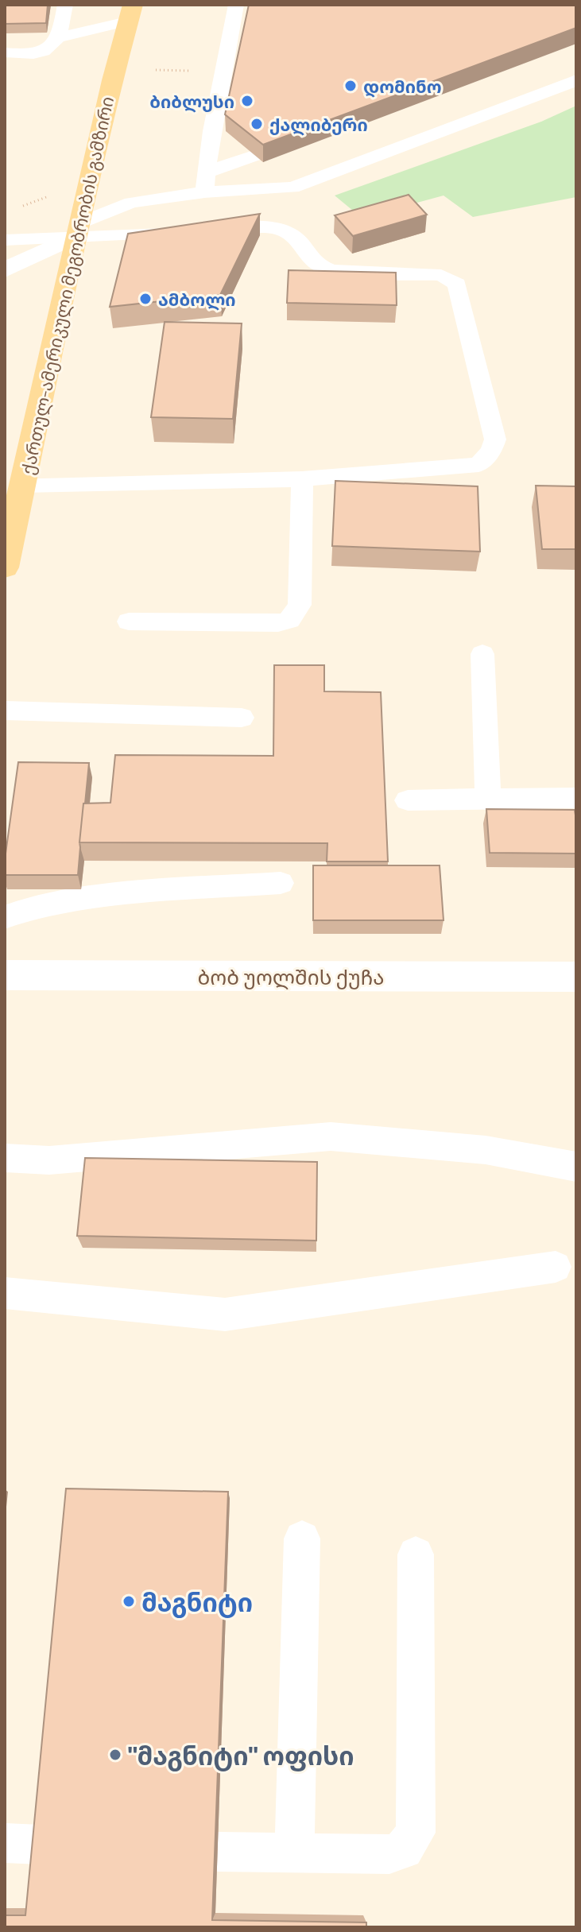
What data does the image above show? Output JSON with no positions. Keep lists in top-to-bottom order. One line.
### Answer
{"streets":{"main road":["ქართულ-ამერიკული მეგობრობის გამზირი"],"street":["ბობ უოლშის ქუჩა"]},"places":["დომინო","ბიბლუსი","ქალიბერი","ამბოლი","მაგნიტი","\"მაგნიტი\" ოფისი"]}
